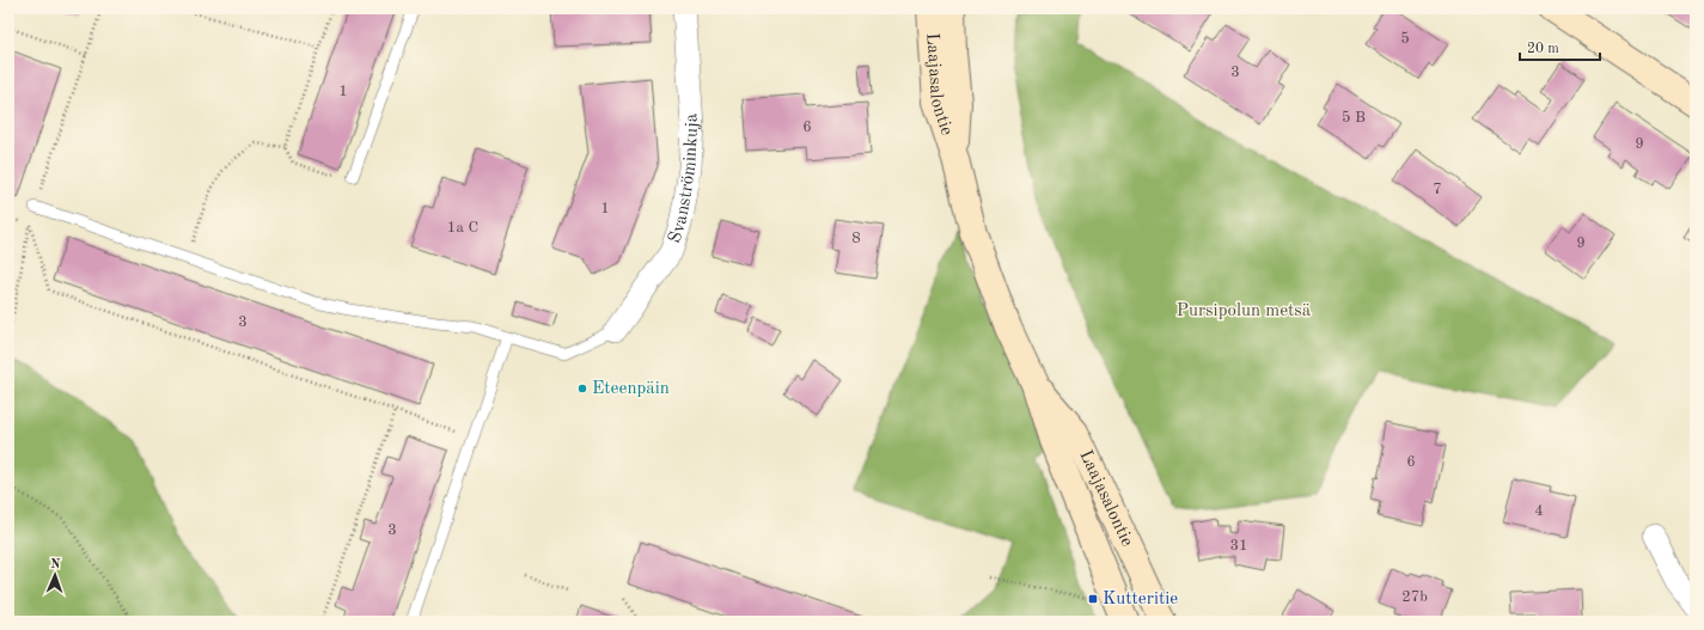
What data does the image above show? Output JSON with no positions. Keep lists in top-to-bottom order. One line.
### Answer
{"streets":{"main road":["Laajasalontie"],"street":["Svanströminkuja"]},"parks":["Pursipolun metsä"],"places":{"other":["Eteenpäin"],"transit":["Kutteritie"]},"house_numbers":["5","3","1","5 B","6","9","7","1","1a C","8","9","3","6","4","3","31","27b"],"scale_bar":"20 m","north":"top"}
